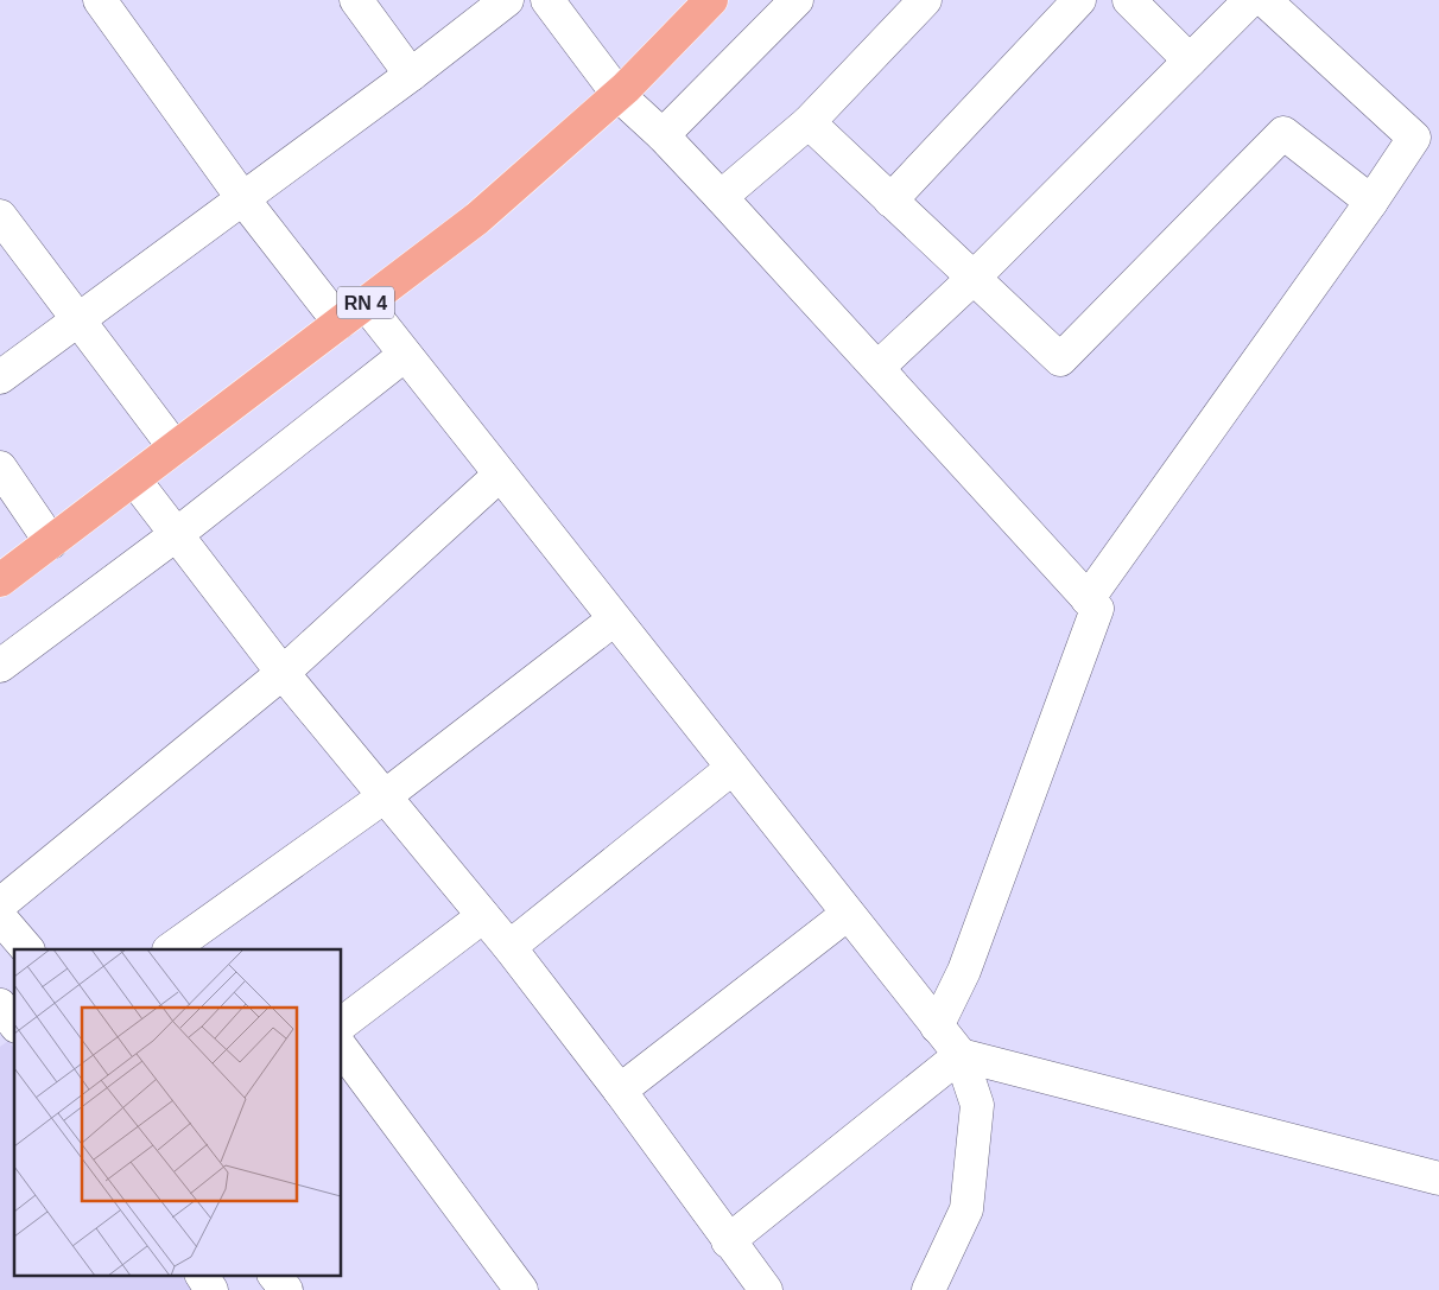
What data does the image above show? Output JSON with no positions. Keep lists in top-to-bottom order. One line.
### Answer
{"streets":{"main road":["RN 4"]}}
